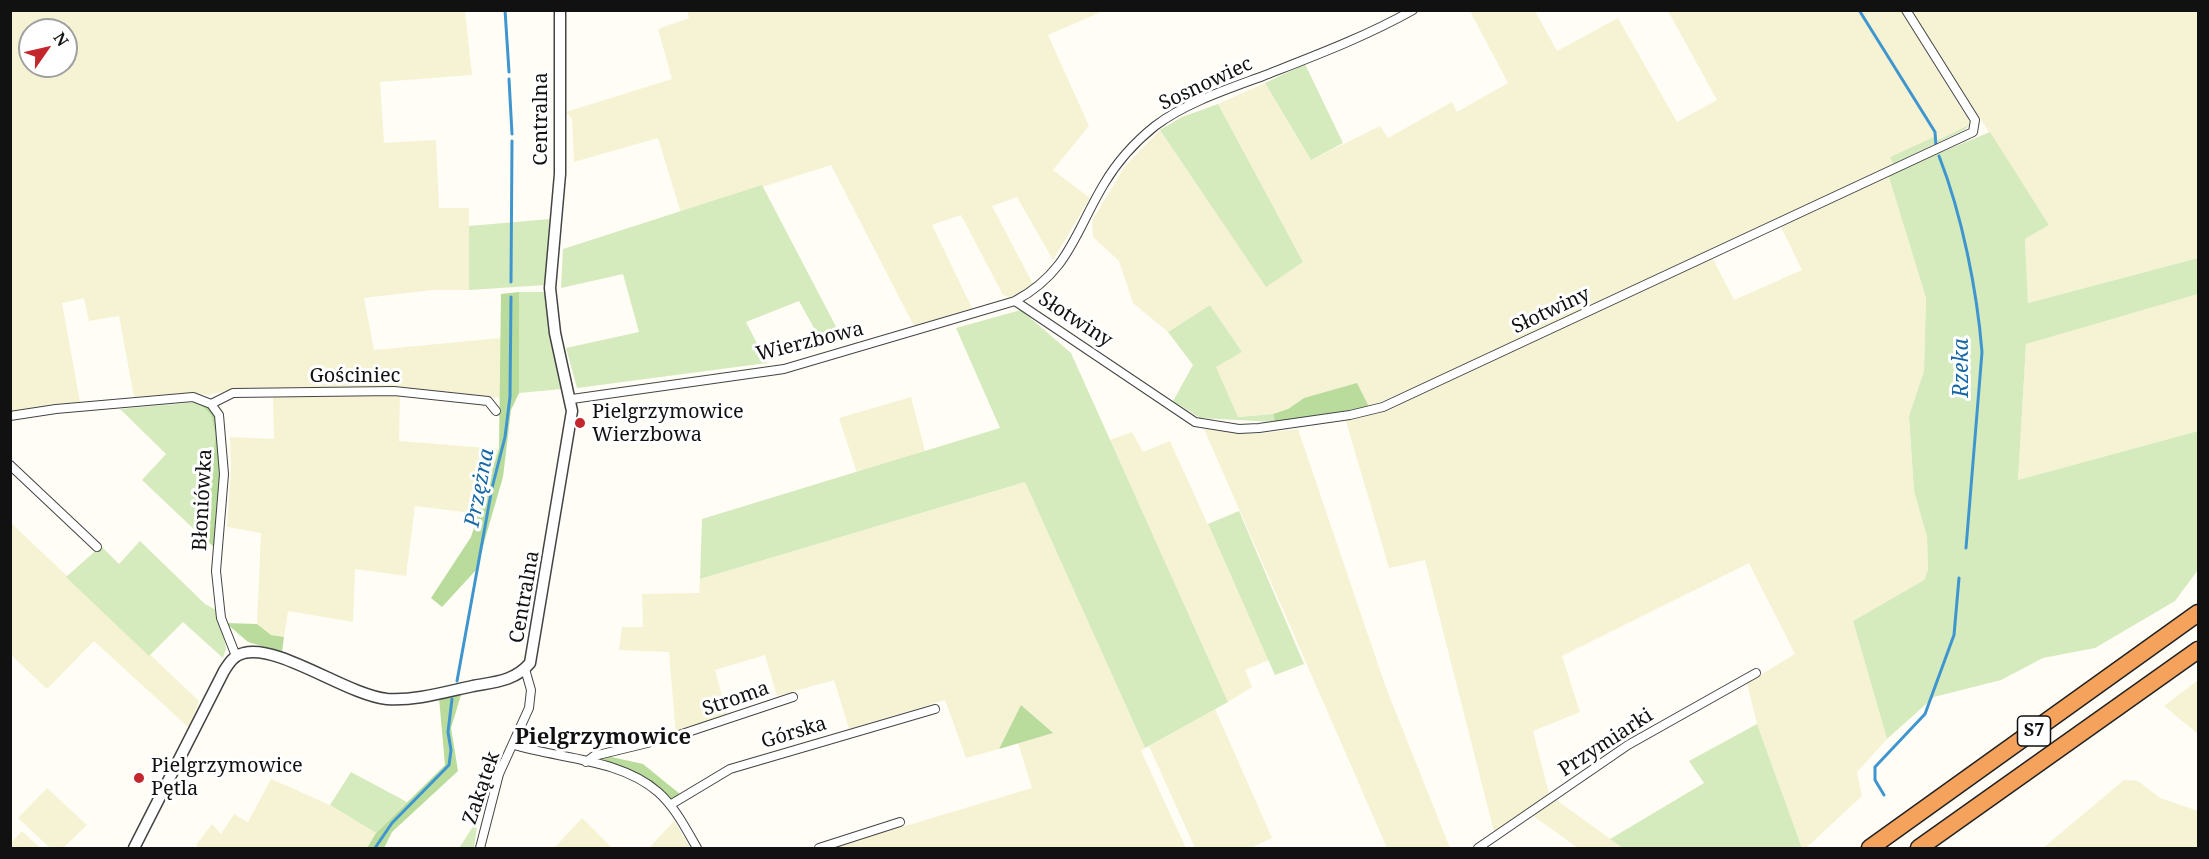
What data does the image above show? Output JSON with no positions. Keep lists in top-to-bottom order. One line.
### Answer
{"streets":{"highway":["S7"],"street":["Sosnowiec","Centralna","Słotwiny","Wierzbowa","Gościniec","Błoniówka","Stroma","Górska","Przymiarki","Zakątek"]},"crossings":[["Sosnowiec","Słotwiny"],["Sosnowiec","Wierzbowa"],["Centralna","Wierzbowa"],["Centralna","Błoniówka"],["Centralna","Zakątek"],["Słotwiny","Wierzbowa"],["Gościniec","Błoniówka"]],"districts":["Pielgrzymowice"],"water":["Rzeka","Przężna"],"places":["Pielgrzymowice Wierzbowa","Pielgrzymowice Pętla"],"north":"top right"}
